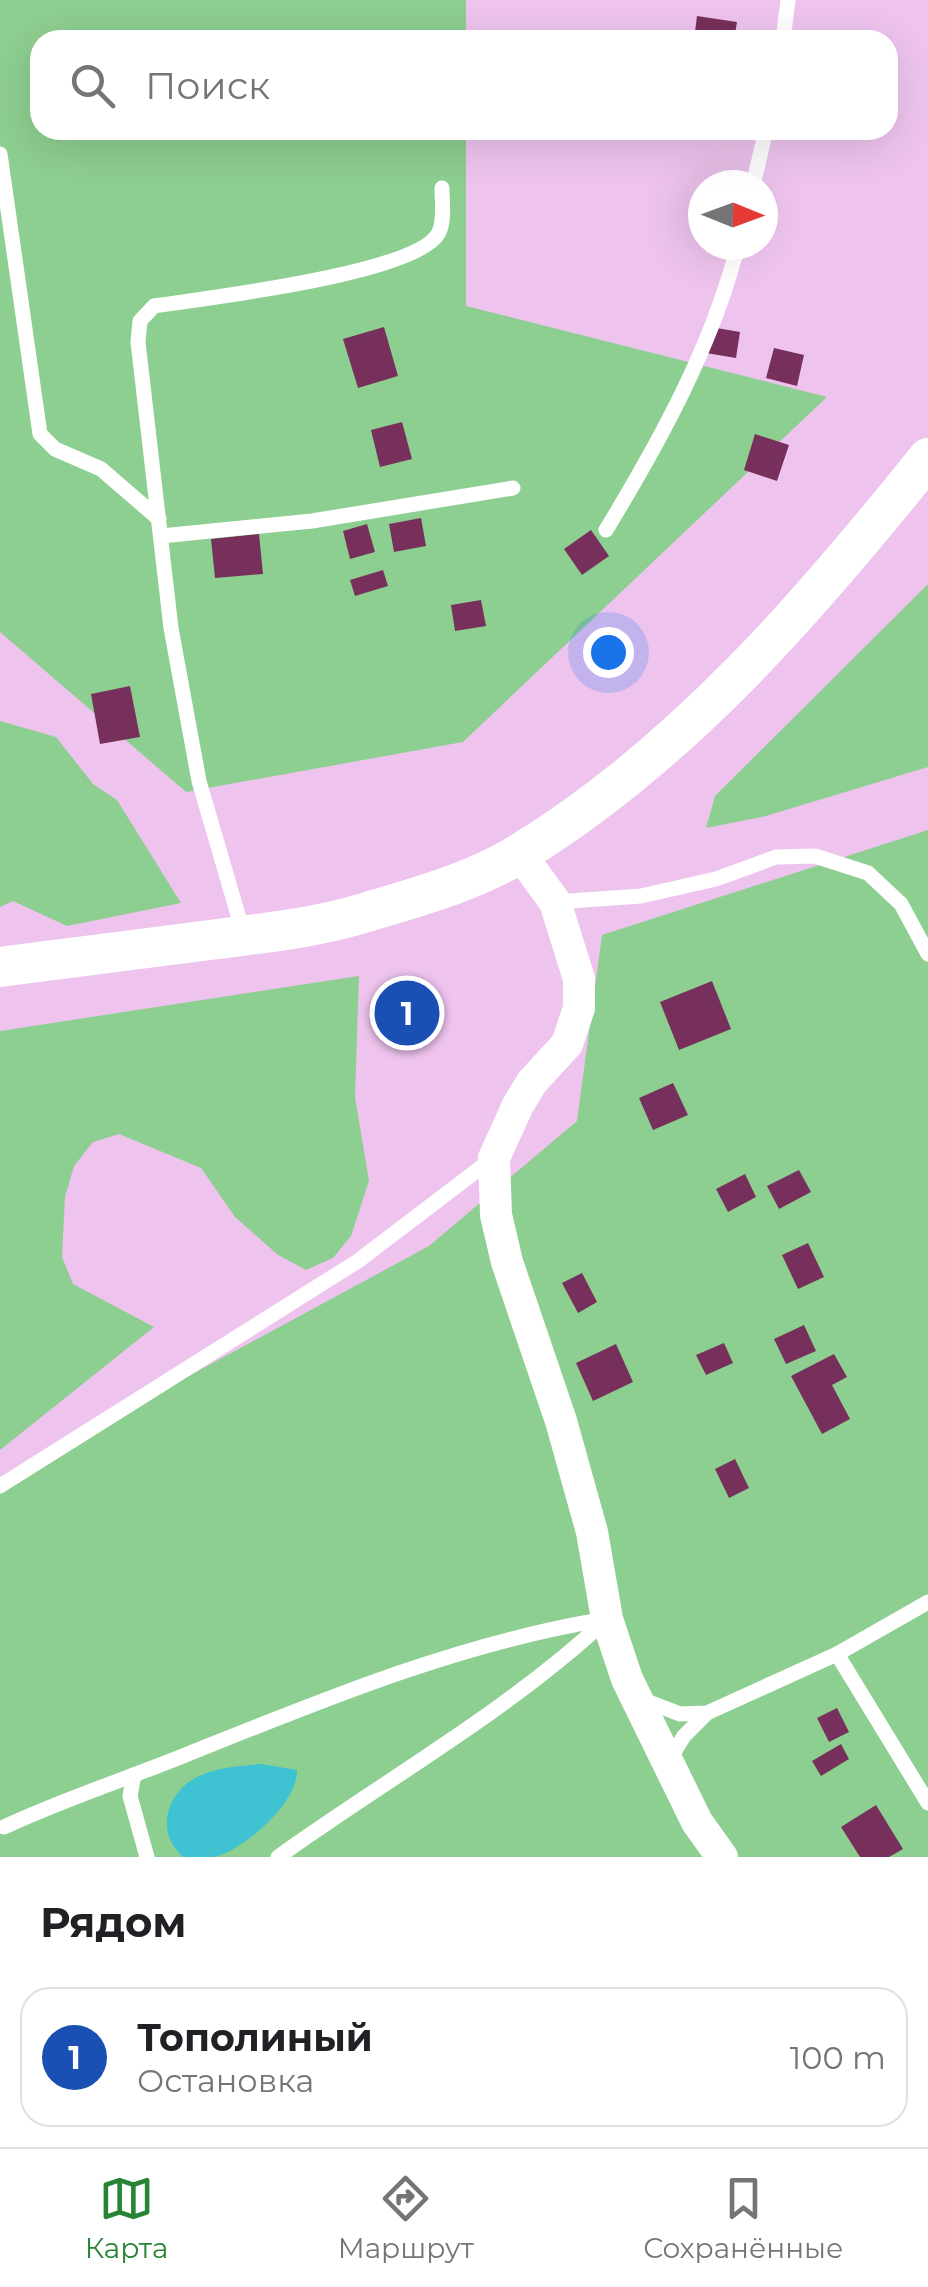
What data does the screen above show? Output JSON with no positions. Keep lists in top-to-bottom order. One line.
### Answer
{"north":"right","page":{"search":"Поиск","pins":"1","heading":"Рядом","list":[{"mark":"1","name":"Тополиный","note":"Остановка","value":"100 m"}],"nav":["Карта","Маршрут","Сохранённые"]}}
